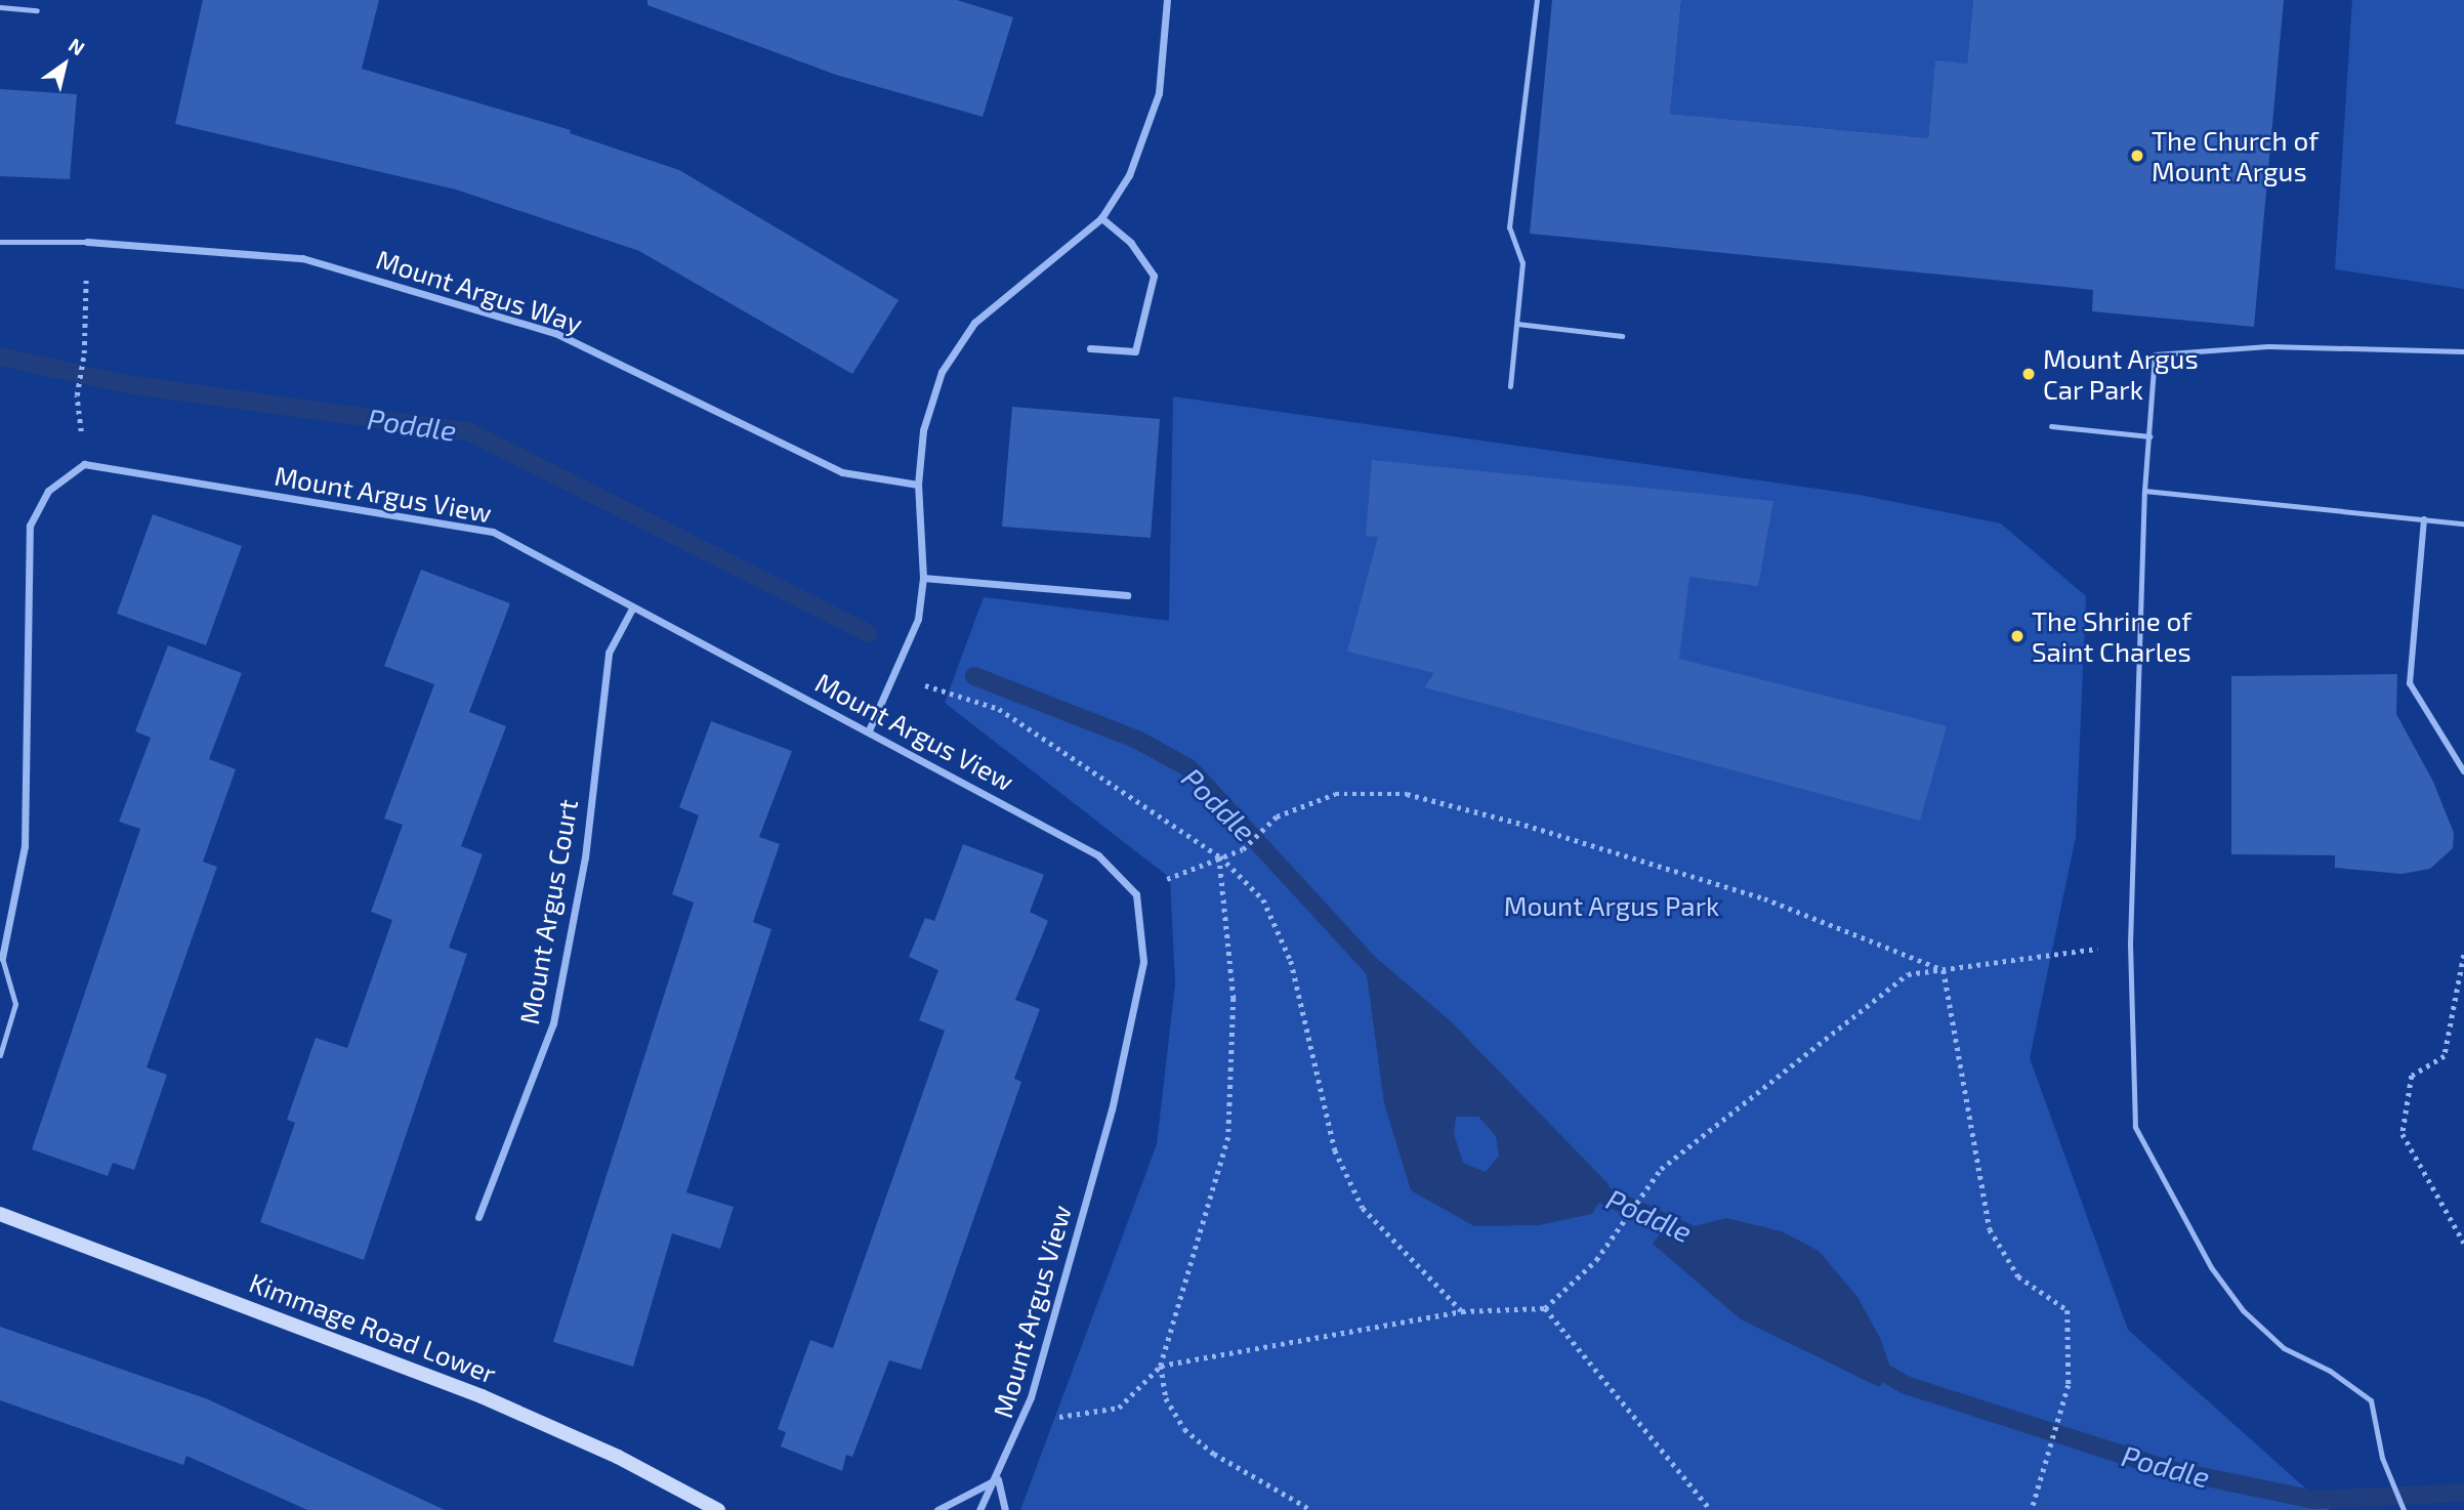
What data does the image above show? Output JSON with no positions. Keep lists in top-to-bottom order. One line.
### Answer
{"streets":{"main road":["Kimmage Road Lower"],"street":["Mount Argus Way","Mount Argus View","Mount Argus Court"]},"crossings":[["Mount Argus View","Mount Argus Court"]],"water":["Poddle"],"parks":["Mount Argus Park"],"places":["The Church of Mount Argus","Mount Argus Car Park","The Shrine of Saint Charles"],"north":"top right"}
